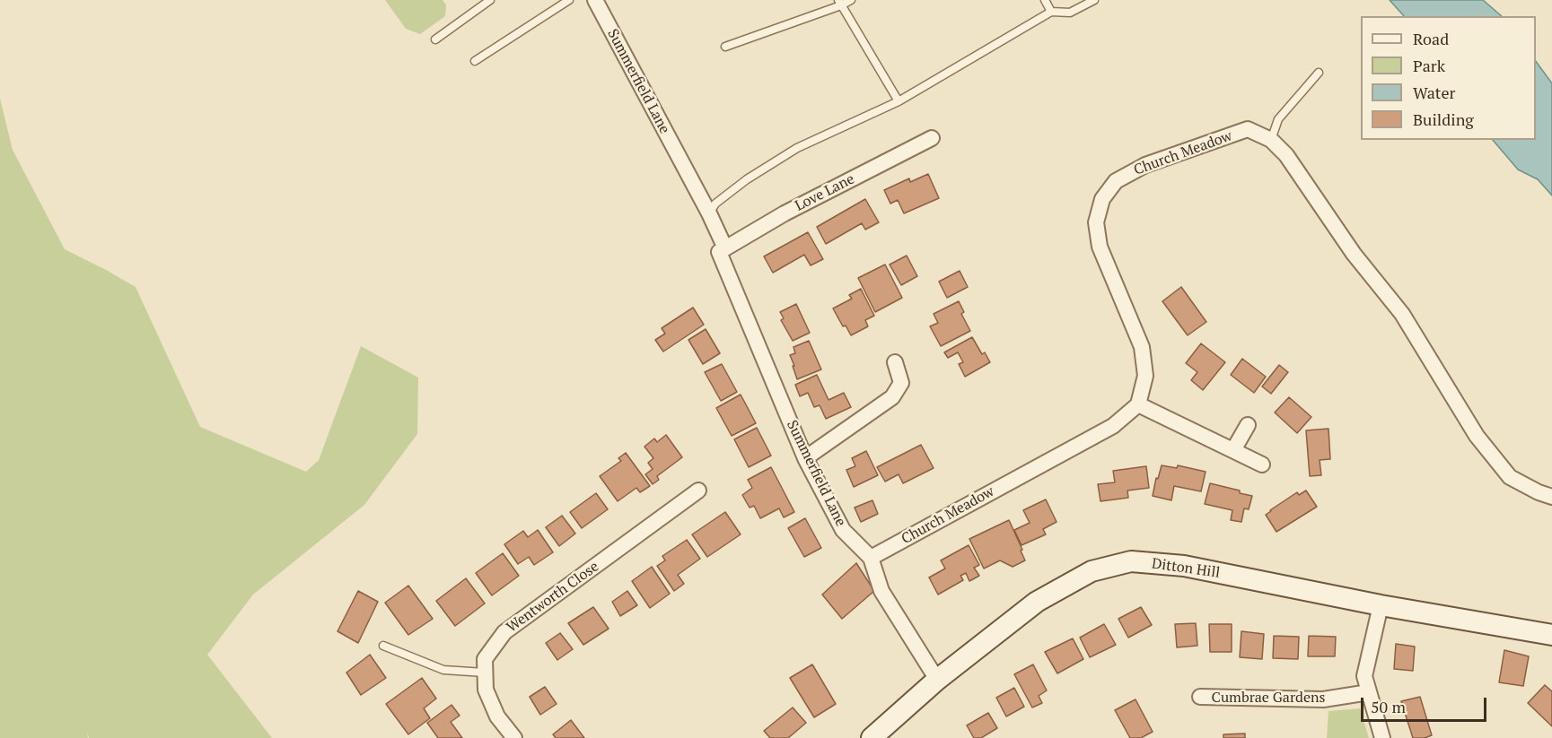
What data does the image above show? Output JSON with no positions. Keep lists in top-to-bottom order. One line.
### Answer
{"streets":{"street":["Summerfield Lane","Church Meadow","Love Lane","Ditton Hill","Wentworth Close","Cumbrae Gardens"]},"crossings":[["Summerfield Lane","Church Meadow"],["Summerfield Lane","Love Lane"],["Summerfield Lane","Ditton Hill"]],"legend":["Road","Park","Water","Building"],"scale_bar":"50 m"}
